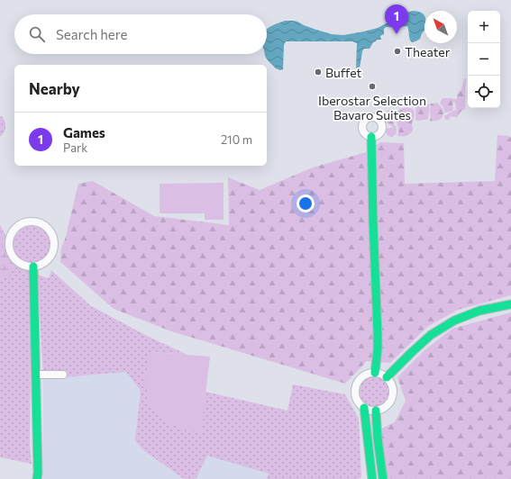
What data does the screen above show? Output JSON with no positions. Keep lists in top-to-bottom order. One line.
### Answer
{"places":["Theater","Buffet","Iberostar Selection Bavaro Suites"],"north":"top left","page":{"pins":"1","map_buttons":["+","−"],"search":"Search here","heading":"Nearby","list":[{"mark":"1","name":"Games","note":"Park","value":"210 m"}]}}
